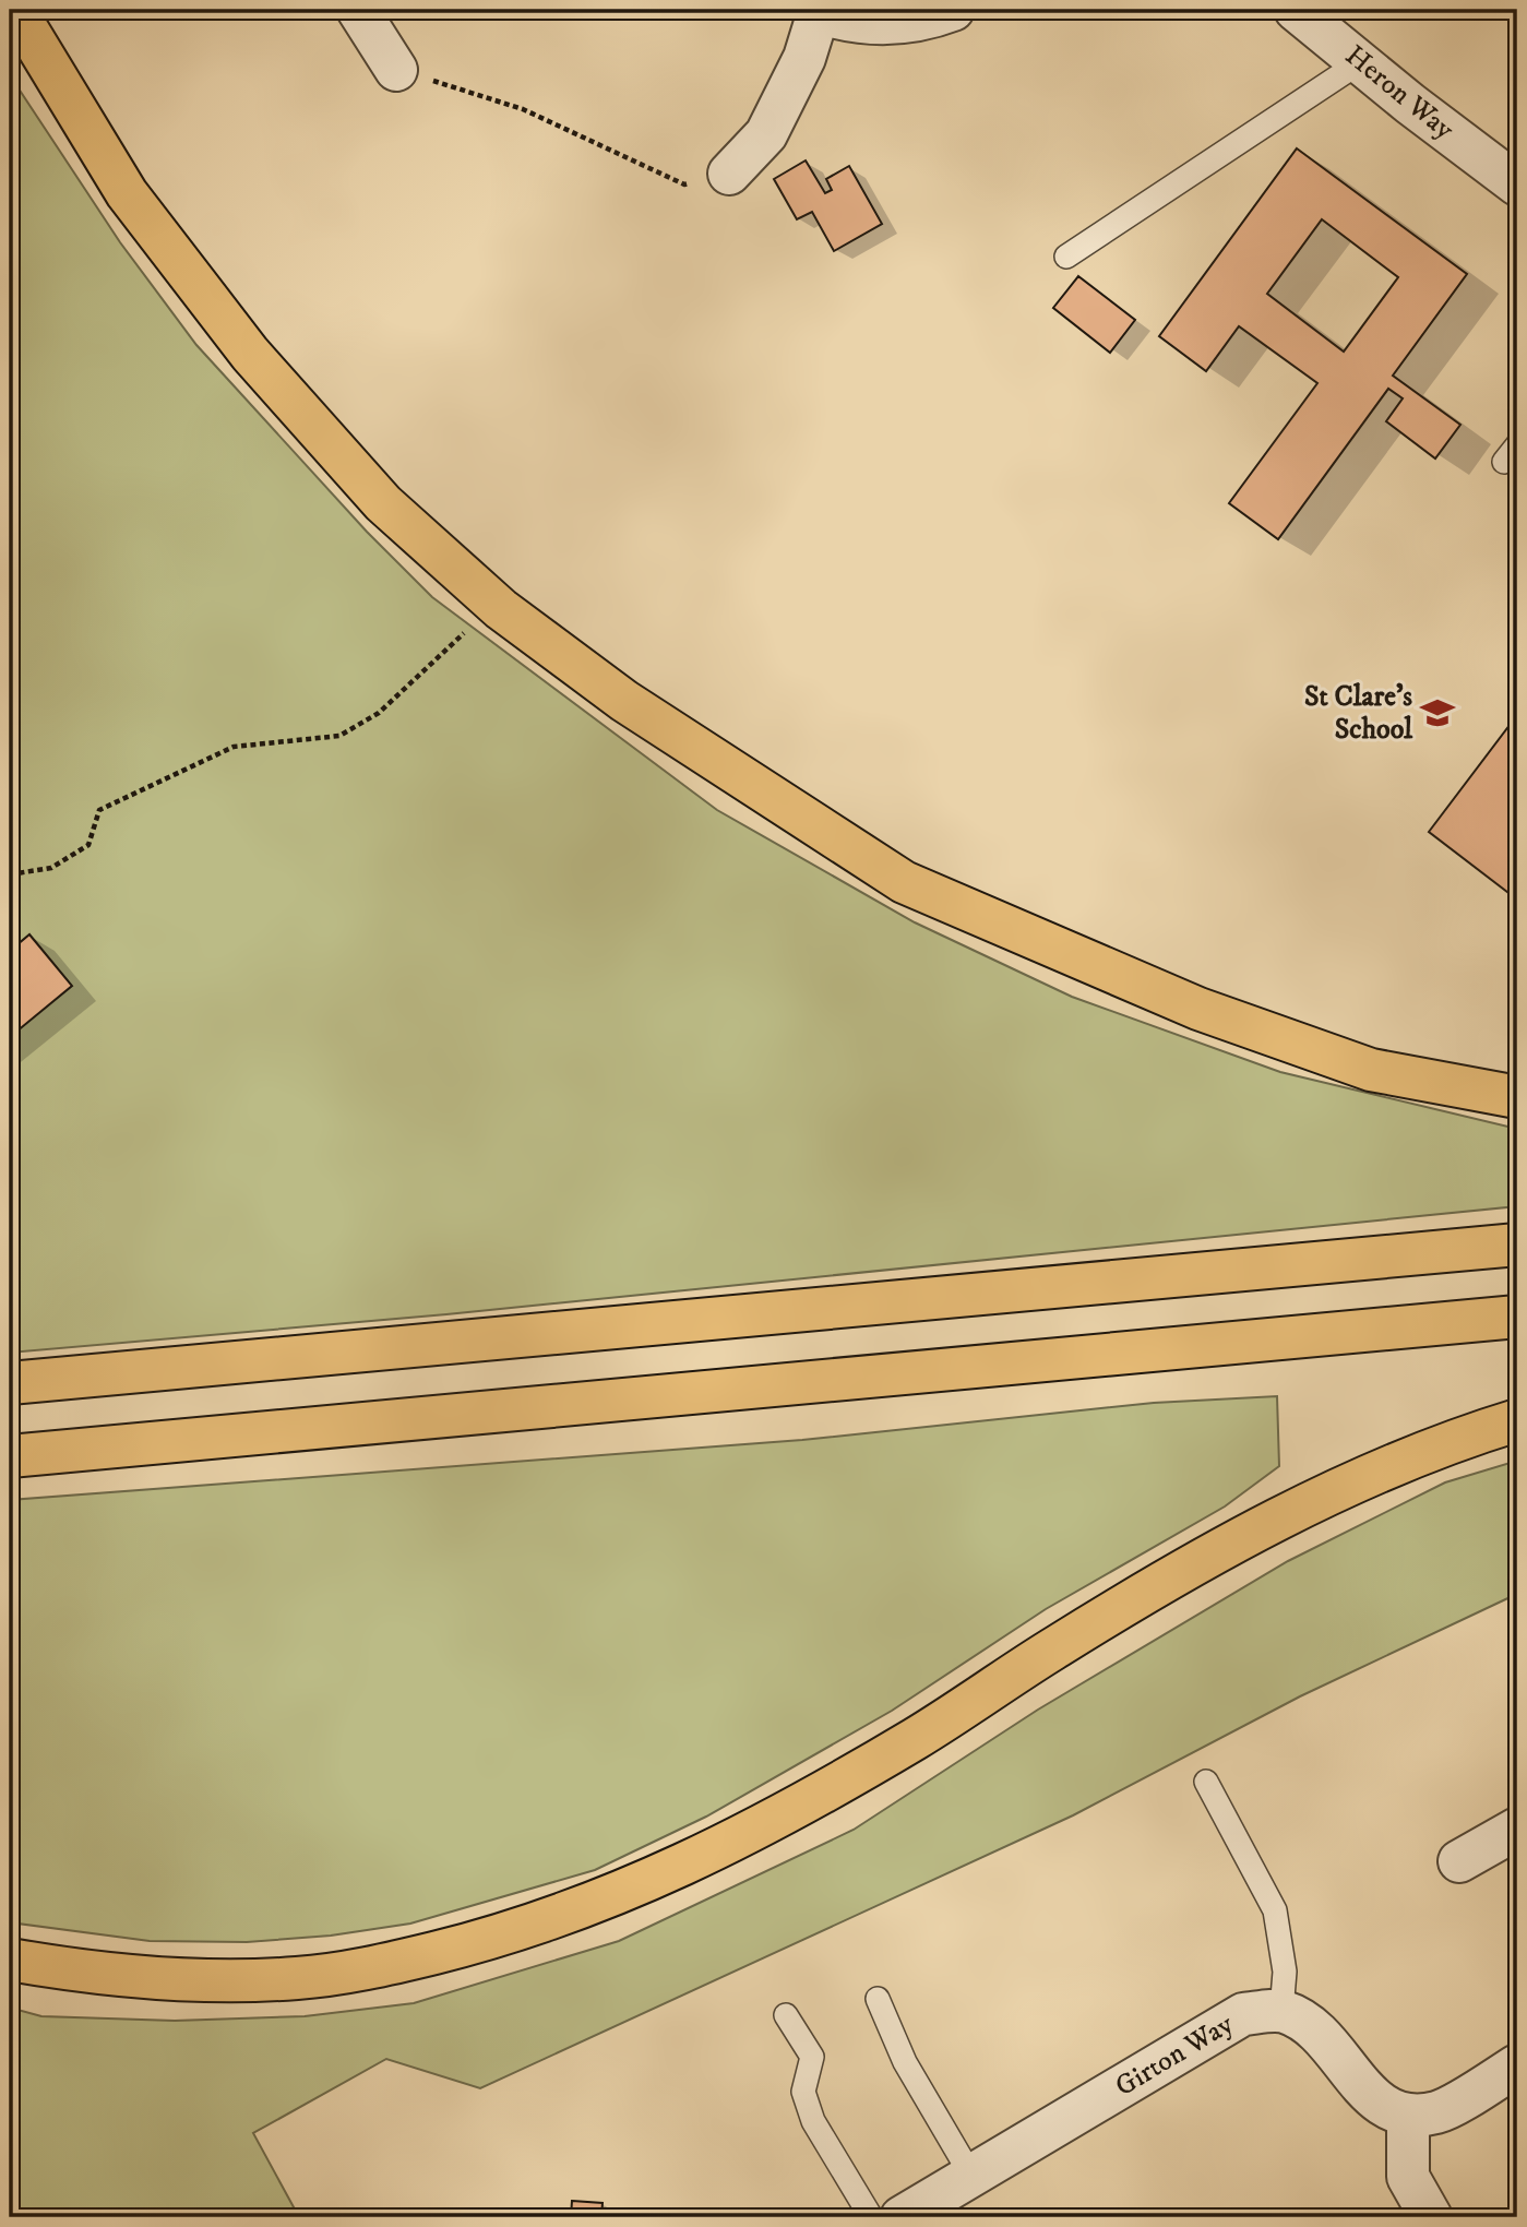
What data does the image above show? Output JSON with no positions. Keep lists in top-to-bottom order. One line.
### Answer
{"streets":{"street":["Heron Way","Girton Way"]},"places":{"school or university":["St Clare's School"]}}
